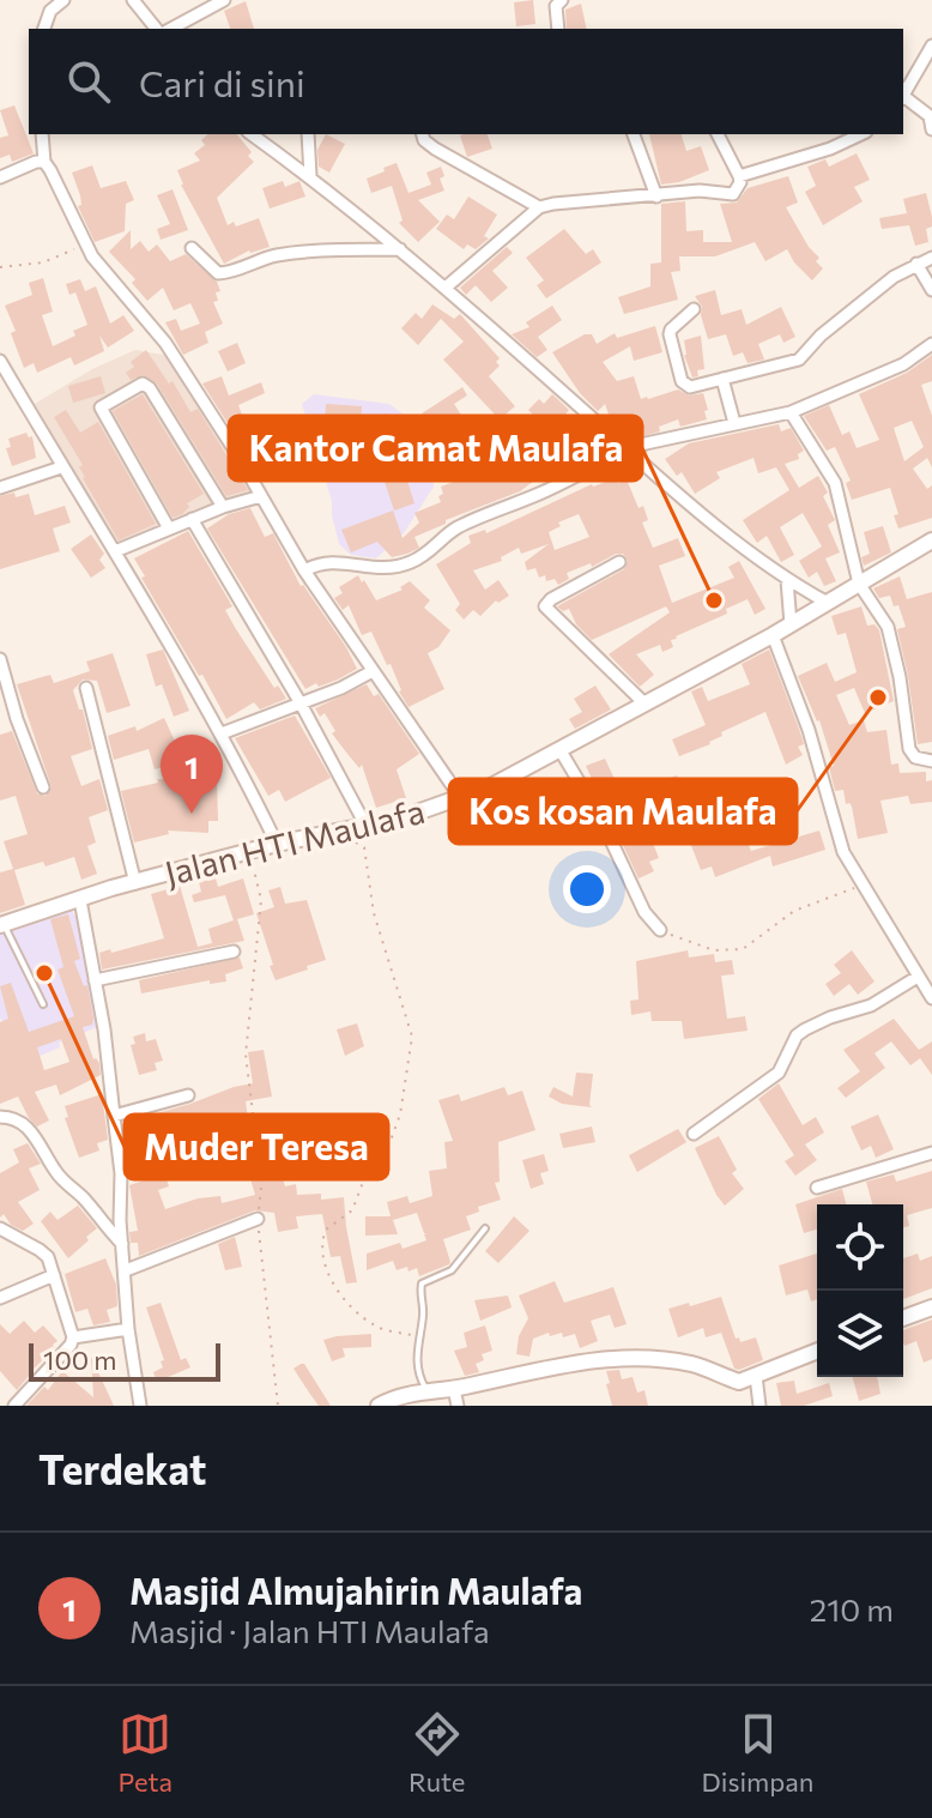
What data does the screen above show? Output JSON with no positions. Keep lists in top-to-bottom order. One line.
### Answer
{"streets":{"street":["Jalan HTI Maulafa"]},"places":["Kantor Camat Maulafa","Kos kosan Maulafa","Muder Teresa"],"scale_bar":"100 m","page":{"search":"Cari di sini","pins":"1","scale":"100 m","heading":"Terdekat","list":[{"mark":"1","name":"Masjid Almujahirin Maulafa","note":"Masjid · Jalan HTI Maulafa","value":"210 m"}],"nav":["Peta","Rute","Disimpan"]}}
